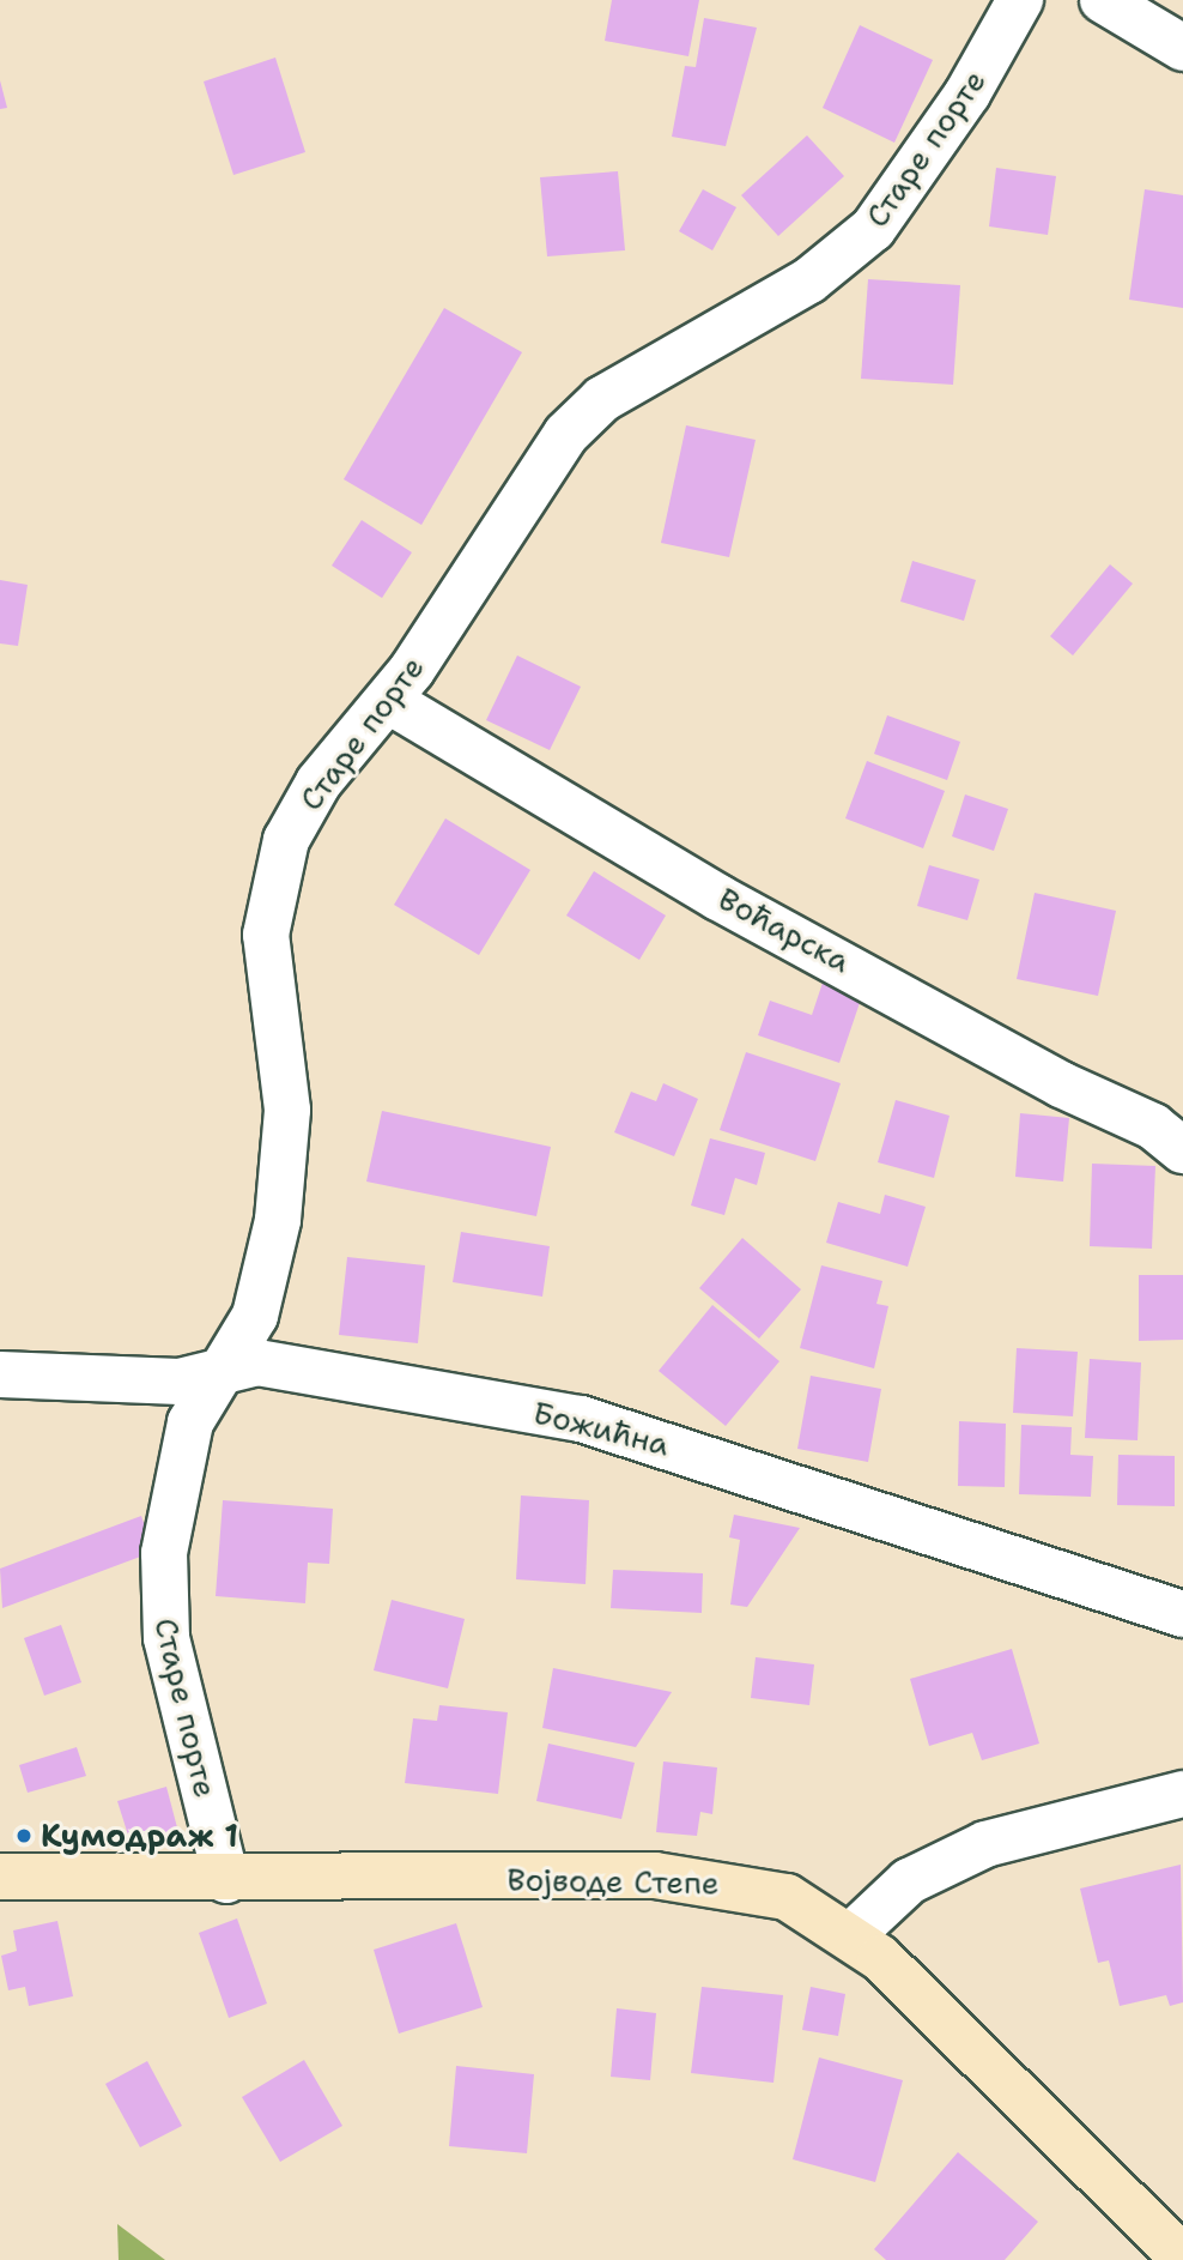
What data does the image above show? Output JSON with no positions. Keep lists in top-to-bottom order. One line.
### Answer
{"streets":{"street":["Старе порте","Воћарска","Божићна","Војводе Степе"]},"crossings":[["Старе порте","Воћарска"],["Старе порте","Божићна"],["Старе порте","Војводе Степе"]],"places":["Кумодраж 1"]}
